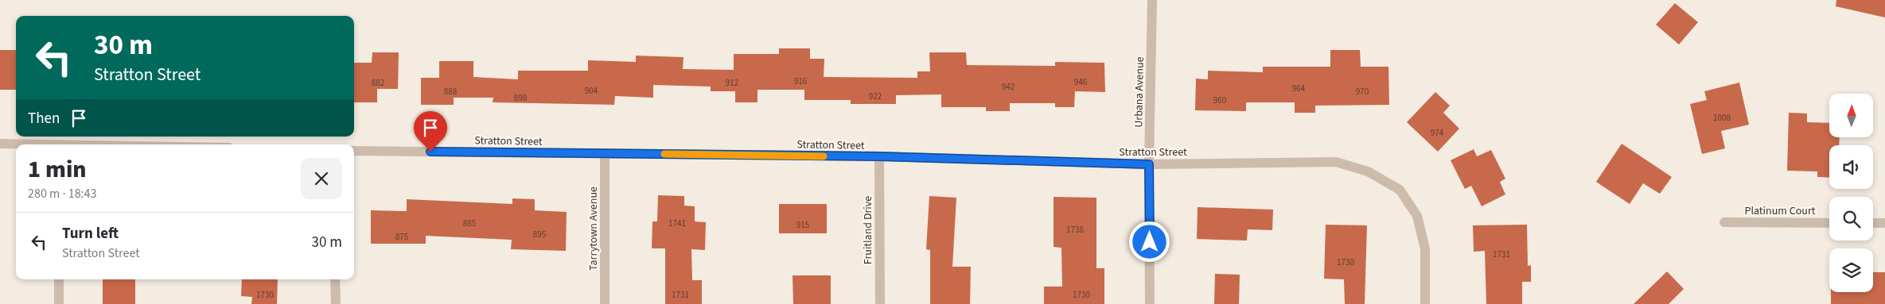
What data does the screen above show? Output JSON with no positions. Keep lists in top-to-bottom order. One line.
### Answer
{"streets":{"street":["Urbana Avenue","Stratton Street","Platinum Court","Tarrytown Avenue","Fruitland Drive"]},"crossings":[["Urbana Avenue","Stratton Street"],["Stratton Street","Tarrytown Avenue"],["Stratton Street","Fruitland Drive"]],"house_numbers":["916","946","882","912","942","964","904","888","970","922","898","960","1008","974","885","1741","915","1738","895","875","1731","1730","1730","1731","1730"],"north":"top","page":{"turn":["30 m","Stratton Street"],"then":"Then","heading":["1 min","280 m · 18:43"],"list":[{"name":"Turn left","note":"Stratton Street","value":"30 m"}]}}
